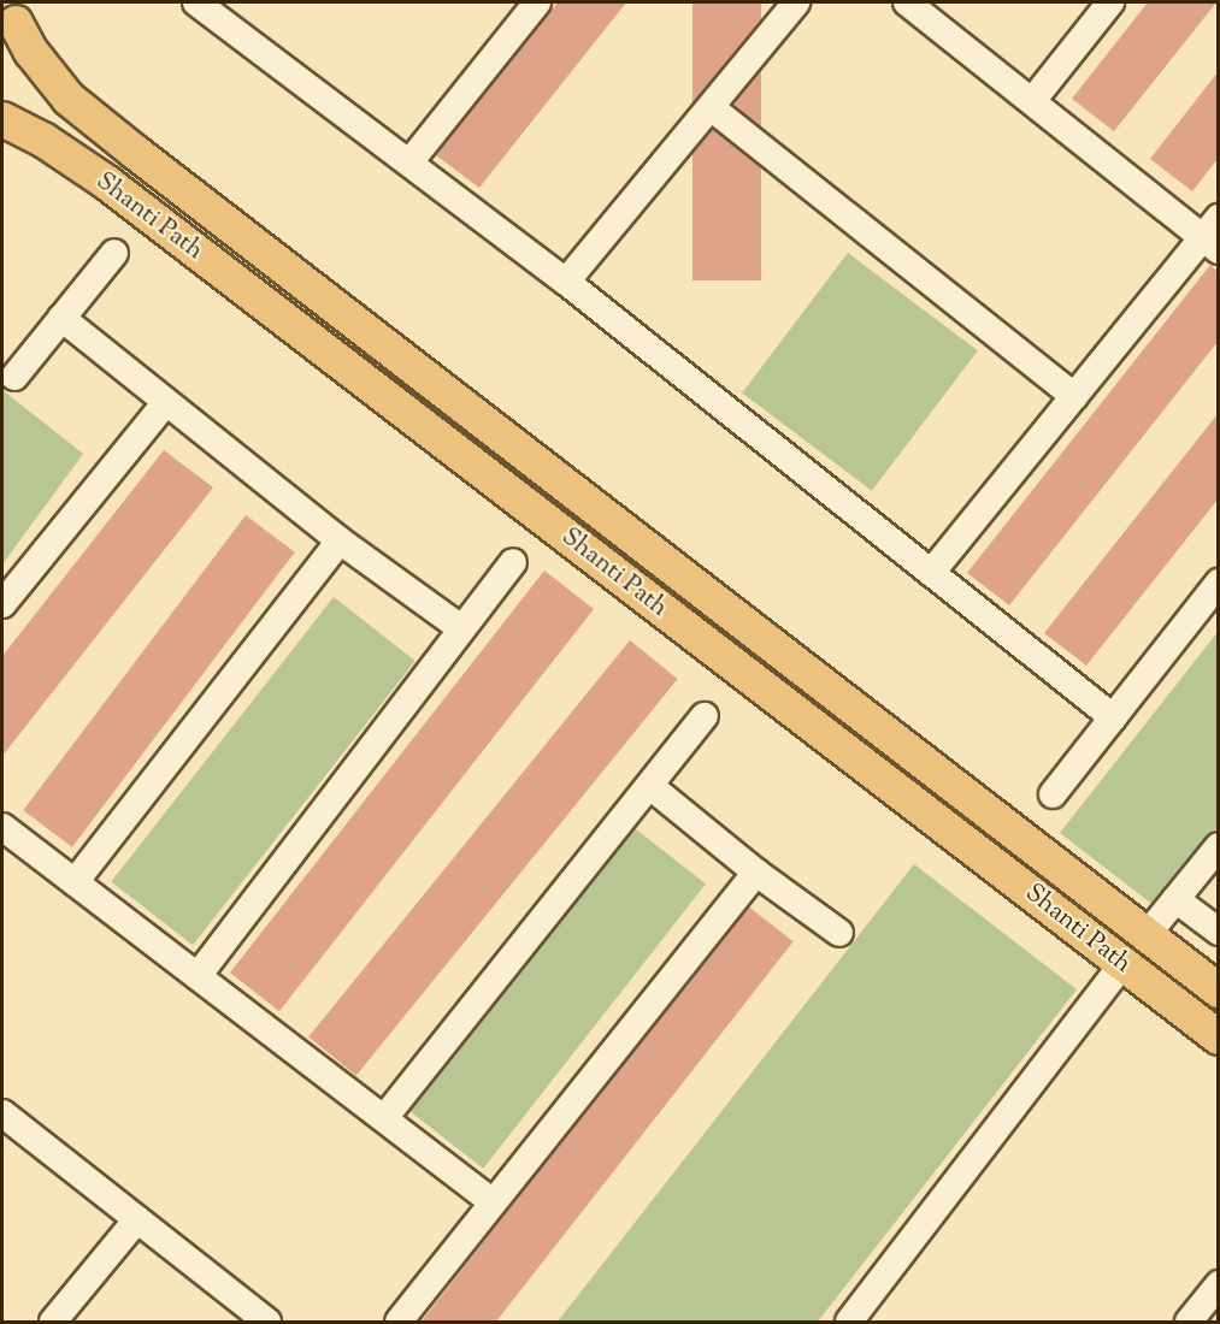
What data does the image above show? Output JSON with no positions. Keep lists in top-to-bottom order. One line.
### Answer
{"streets":{"main road":["Shanti Path"]}}
